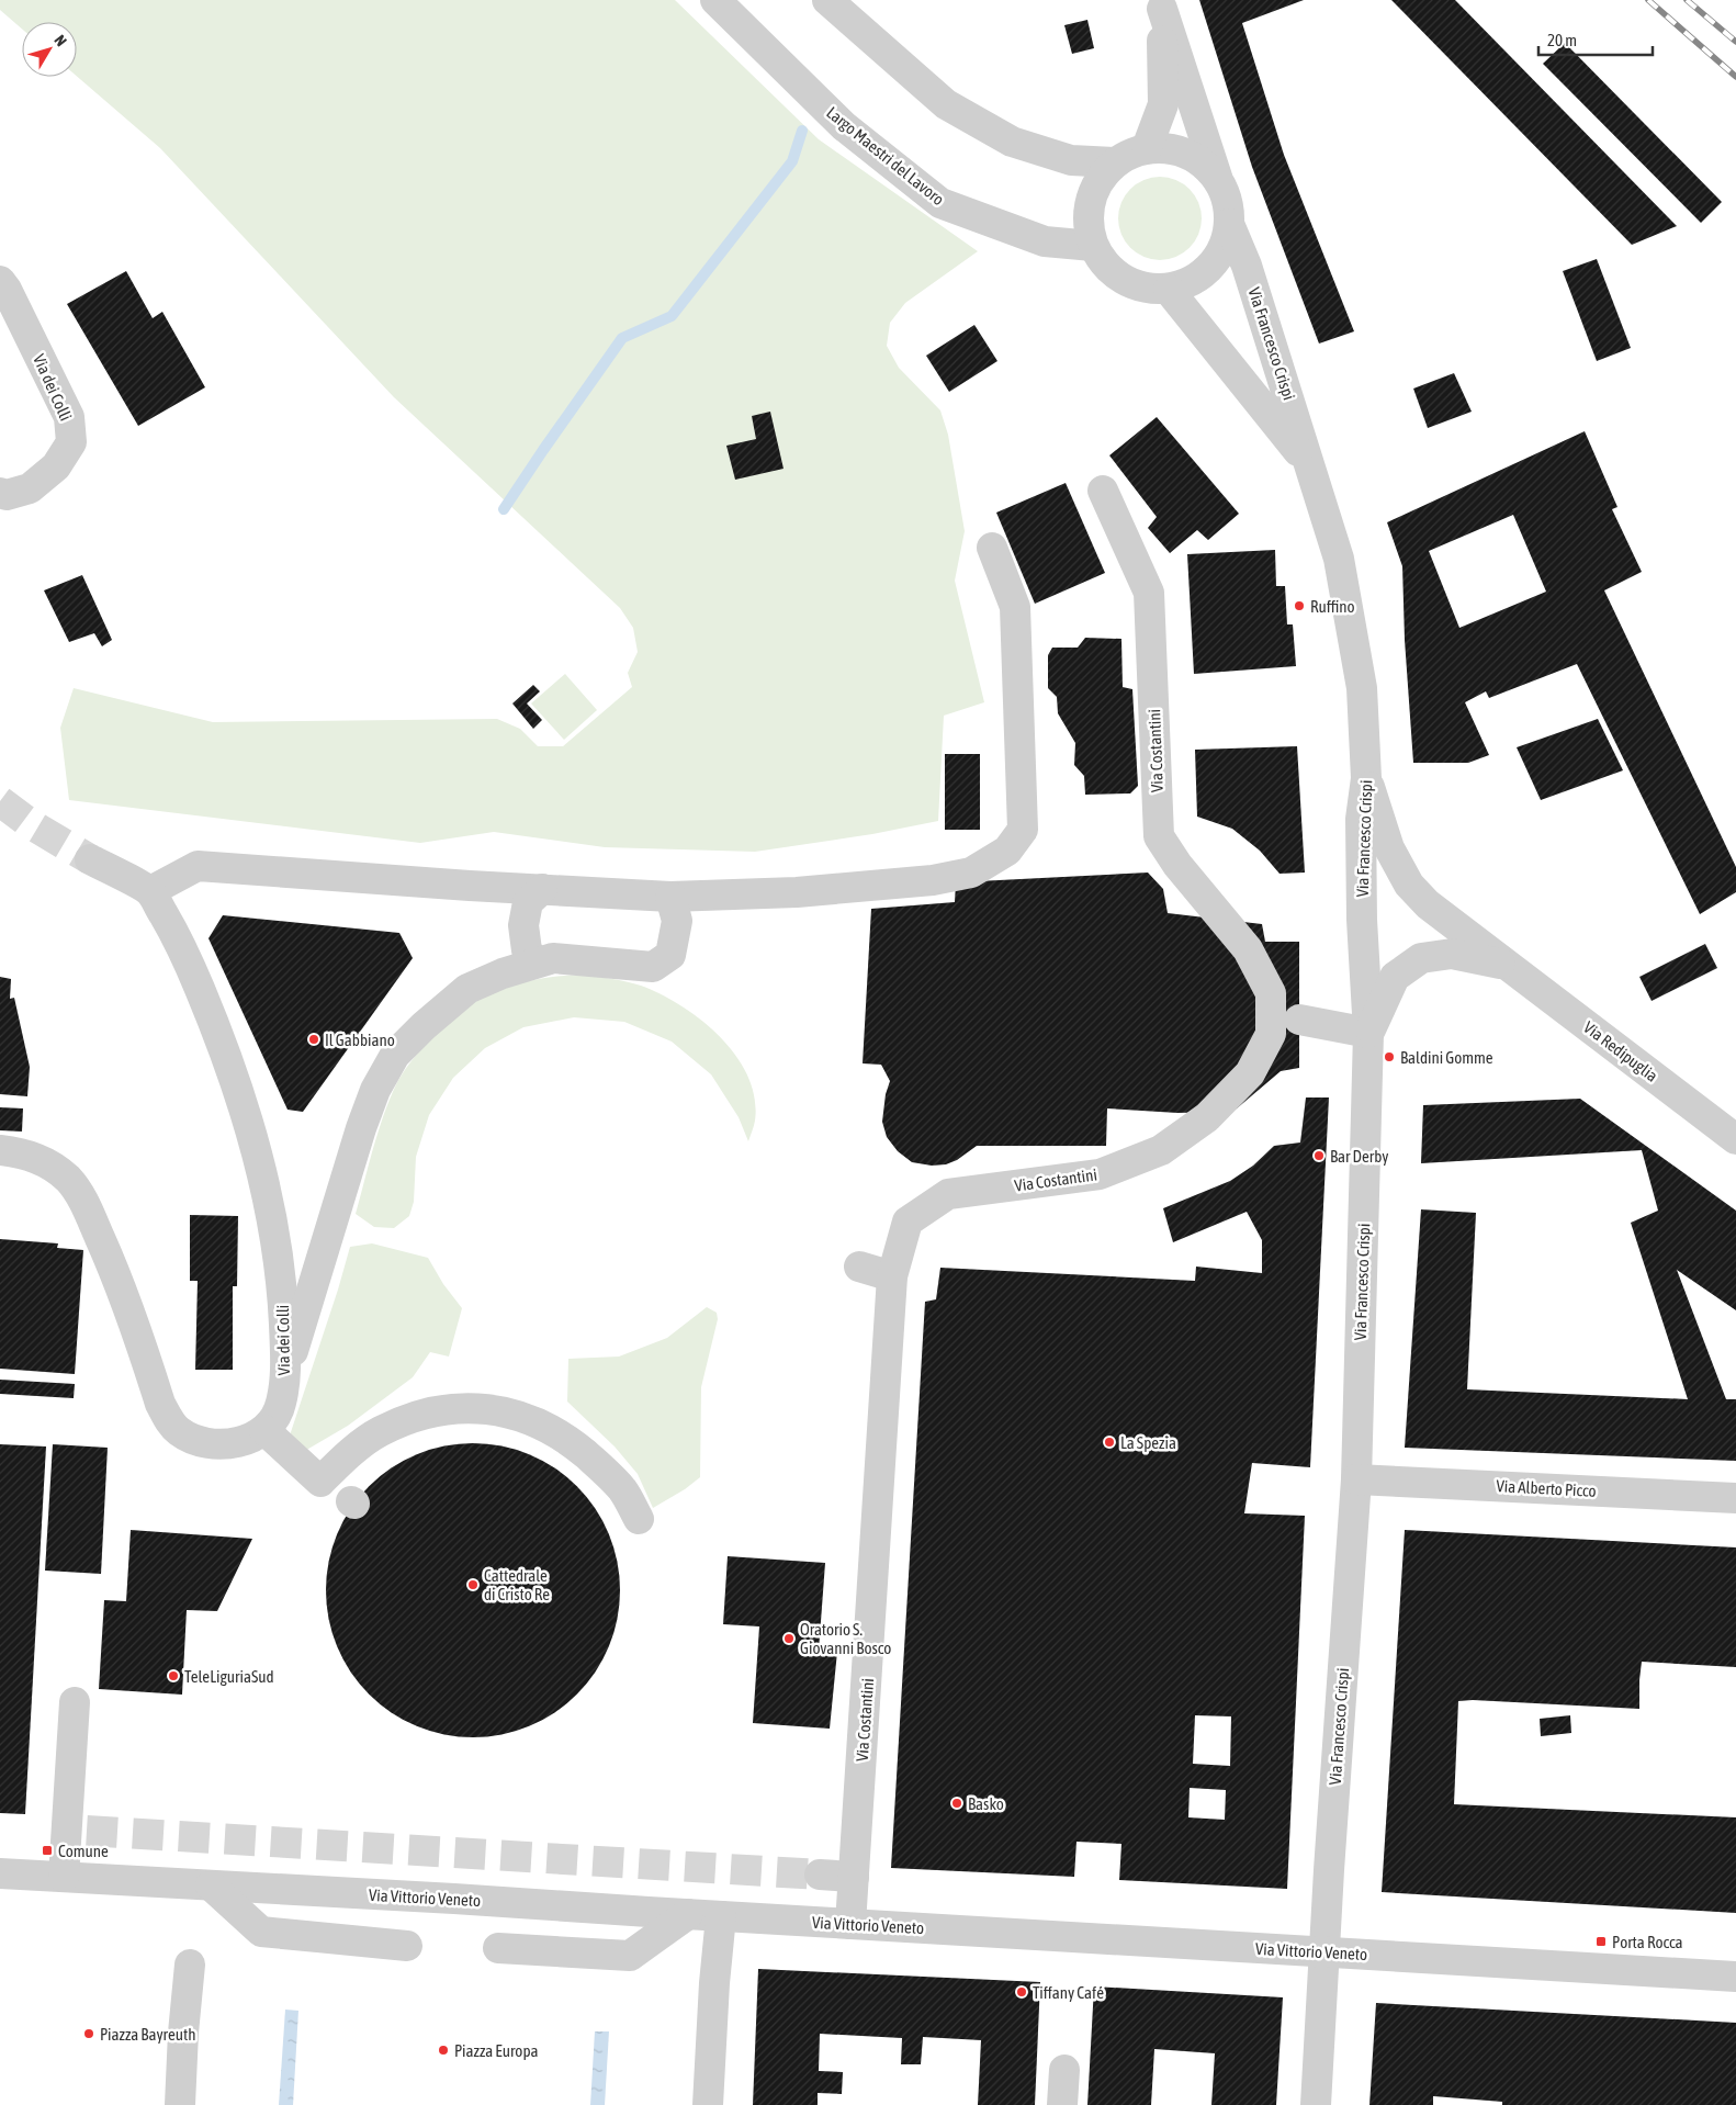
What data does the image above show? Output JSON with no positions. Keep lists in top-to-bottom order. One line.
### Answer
{"streets":{"street":["Largo Maestri del Lavoro","Via Francesco Crispi","Via dei Colli","Via Costantini","Via Redipuglia","Via Alberto Picco","Via Vittorio Veneto"]},"crossings":[["Largo Maestri del Lavoro","Via Francesco Crispi"],["Via Francesco Crispi","Via Redipuglia"],["Via Francesco Crispi","Via Alberto Picco"],["Via Francesco Crispi","Via Vittorio Veneto"],["Via Costantini","Via Vittorio Veneto"]],"places":{"other":["Ruffino","Il Gabbiano","Baldini Gomme","Bar Derby","La Spezia","Cattedrale di Cristo Re","Oratorio S. Giovanni Bosco","TeleLiguriaSud","Basko","Tiffany Café","Piazza Bayreuth","Piazza Europa"],"transit":["Comune","Porta Rocca"]},"scale_bar":"20 m","north":"top right"}
